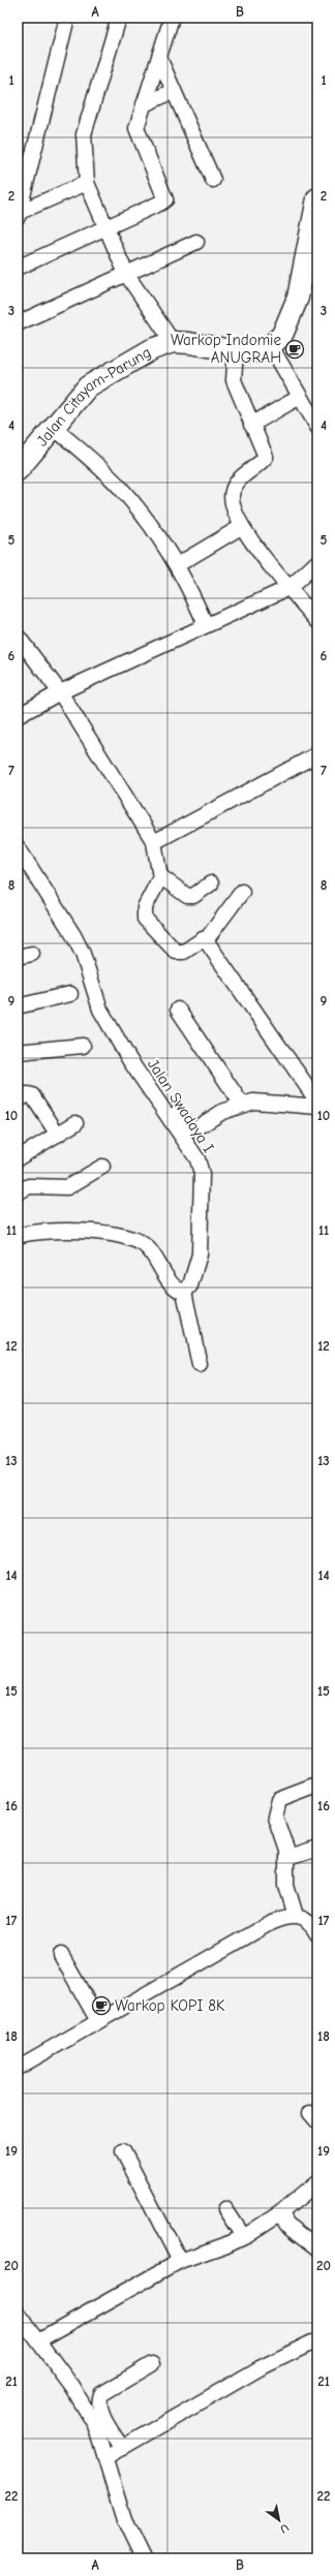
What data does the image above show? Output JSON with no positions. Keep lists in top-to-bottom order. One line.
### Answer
{"streets":{"street":["Jalan Citayam-Parung","Jalan Swadaya I"]},"places":{"cafe":["Warkop Indomie ANUGRAH","Warkop KOPI 8K"]},"north":"bottom right","grid":{"columns":["A","B"],"rows":["1","2","3","4","5","6","7","8","9","10","11","12","13","14","15","16","17","18","19","20","21","22"]}}
